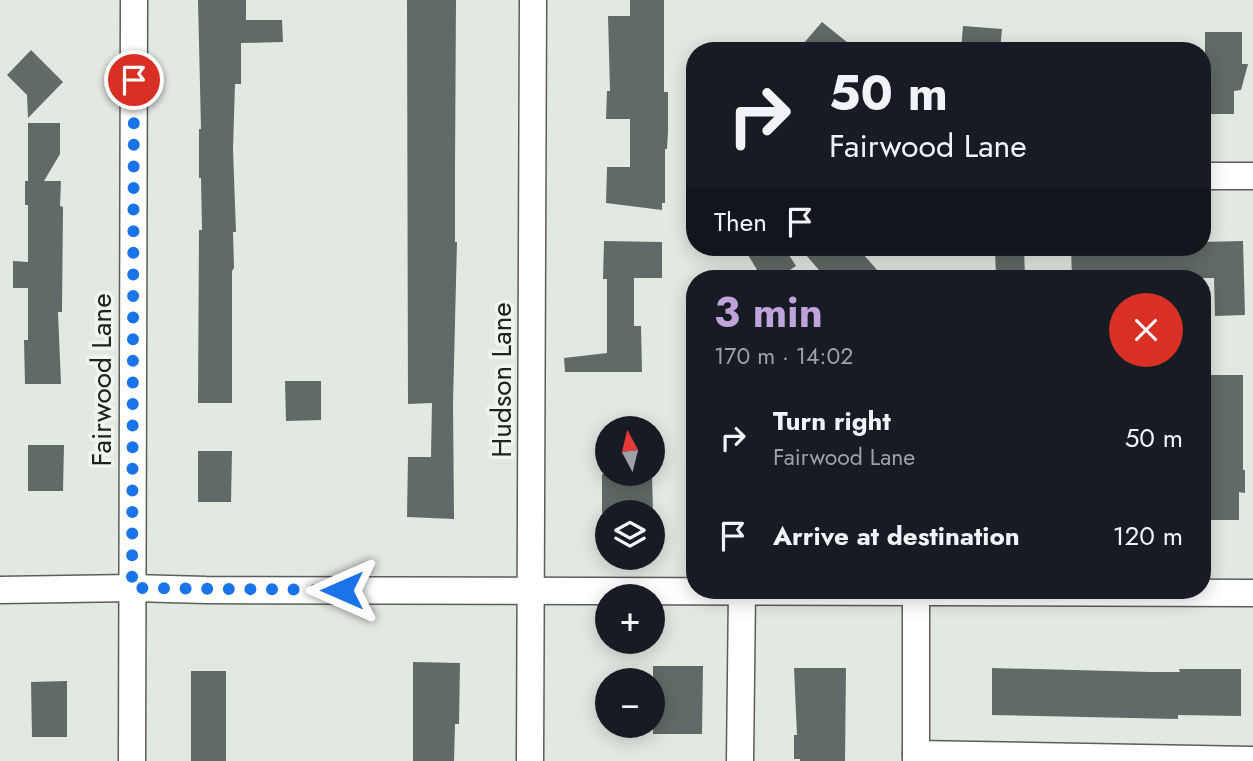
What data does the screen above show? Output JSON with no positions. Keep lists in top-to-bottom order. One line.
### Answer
{"streets":{"street":["Fairwood Lane","Hudson Lane"]},"north":"top","page":{"turn":["50 m","Fairwood Lane"],"then":"Then","heading":["3 min","170 m · 14:02"],"list":[{"name":"Turn right","note":"Fairwood Lane","value":"50 m"},{"name":"Arrive at destination","value":"120 m"}],"map_buttons":["+","−"]}}
